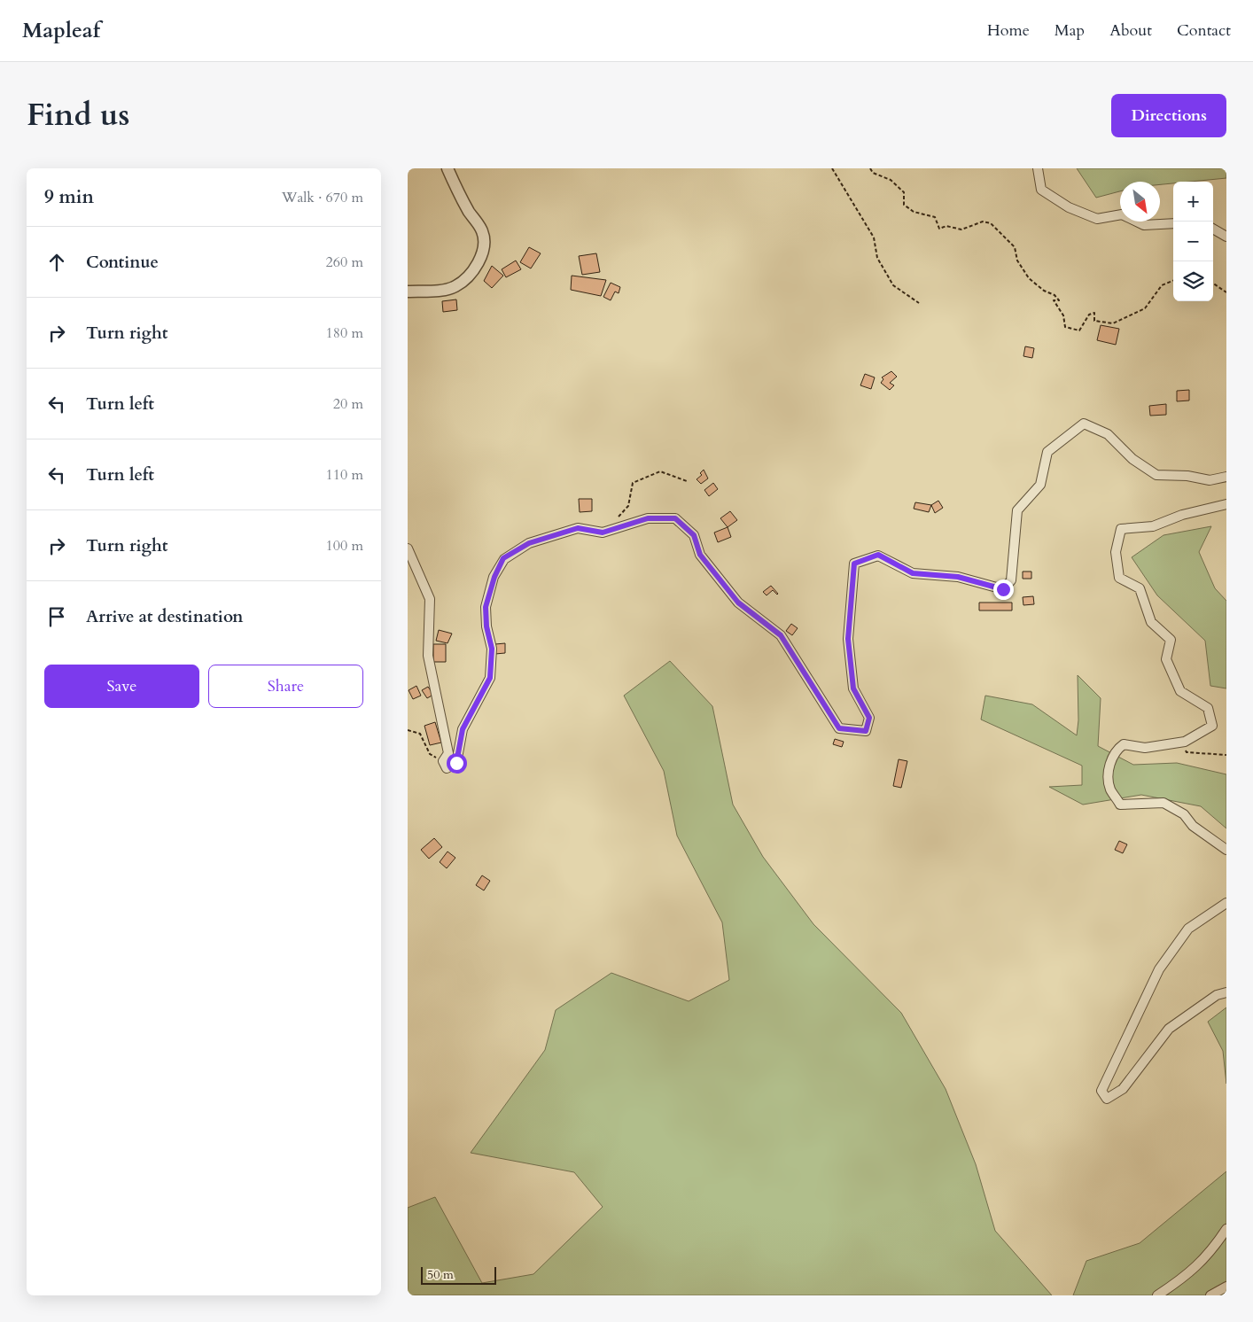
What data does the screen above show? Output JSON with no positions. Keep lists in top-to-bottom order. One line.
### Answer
{"scale_bar":"50 m","north":"bottom right","page":{"header":"Mapleaf","nav":["Home","Map","About","Contact"],"title":"Find us","buttons":["Directions",["Save","Share"]],"heading":["9 min","Walk · 670 m"],"map_buttons":["+","−"],"list":[["Continue","260 m"],["Turn right","180 m"],["Turn left","20 m"],["Turn left","110 m"],["Turn right","100 m"],"Arrive at destination"],"scale":"50 m"}}
